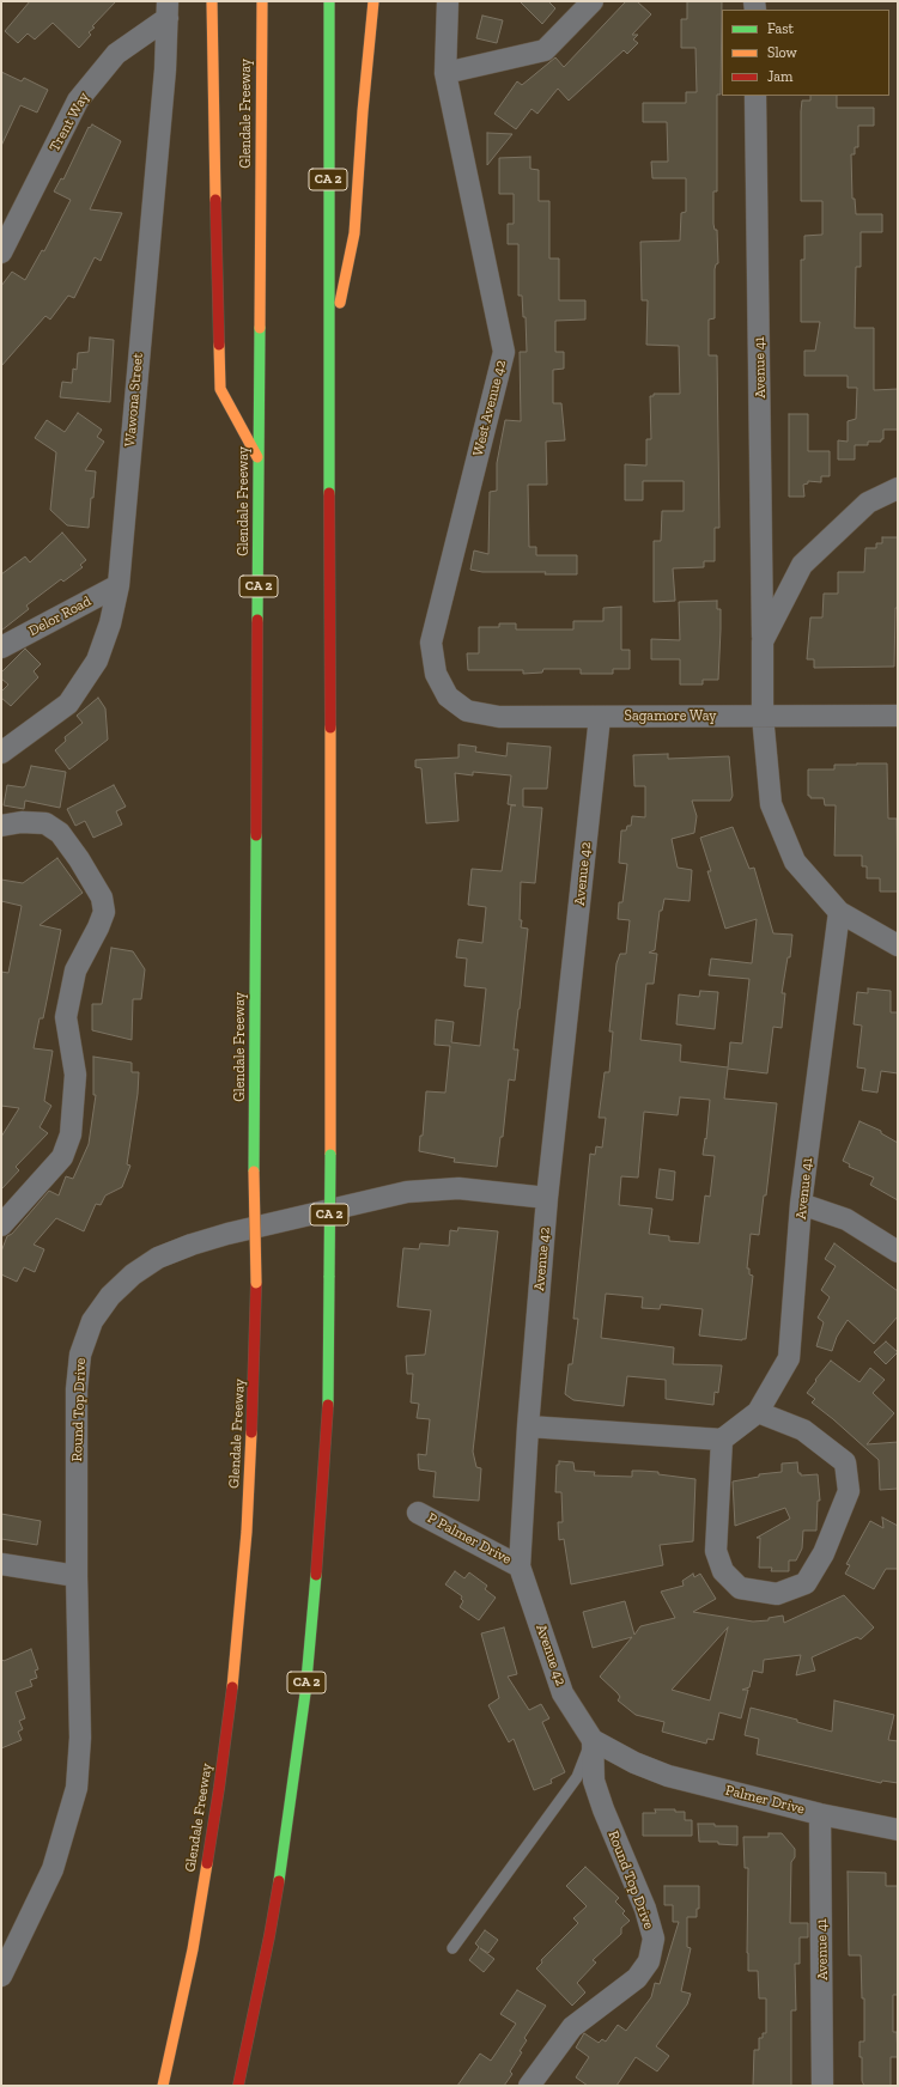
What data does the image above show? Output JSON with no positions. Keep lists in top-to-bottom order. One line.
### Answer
{"streets":{"highway":["Glendale Freeway","CA 2"],"street":["Trent Way","Avenue 41","Wawona Street","West Avenue 42","Delor Road","Sagamore Way","Avenue 42","Round Top Drive","P Palmer Drive","Palmer Drive"]},"crossings":[["Trent Way","Wawona Street"],["Avenue 41","Sagamore Way"],["Avenue 41","Palmer Drive"],["Wawona Street","Delor Road"],["West Avenue 42","Sagamore Way"],["Sagamore Way","Avenue 42"],["Avenue 42","Round Top Drive"],["Avenue 42","P Palmer Drive"],["Avenue 42","Palmer Drive"]],"legend":["Fast","Slow","Jam"]}
